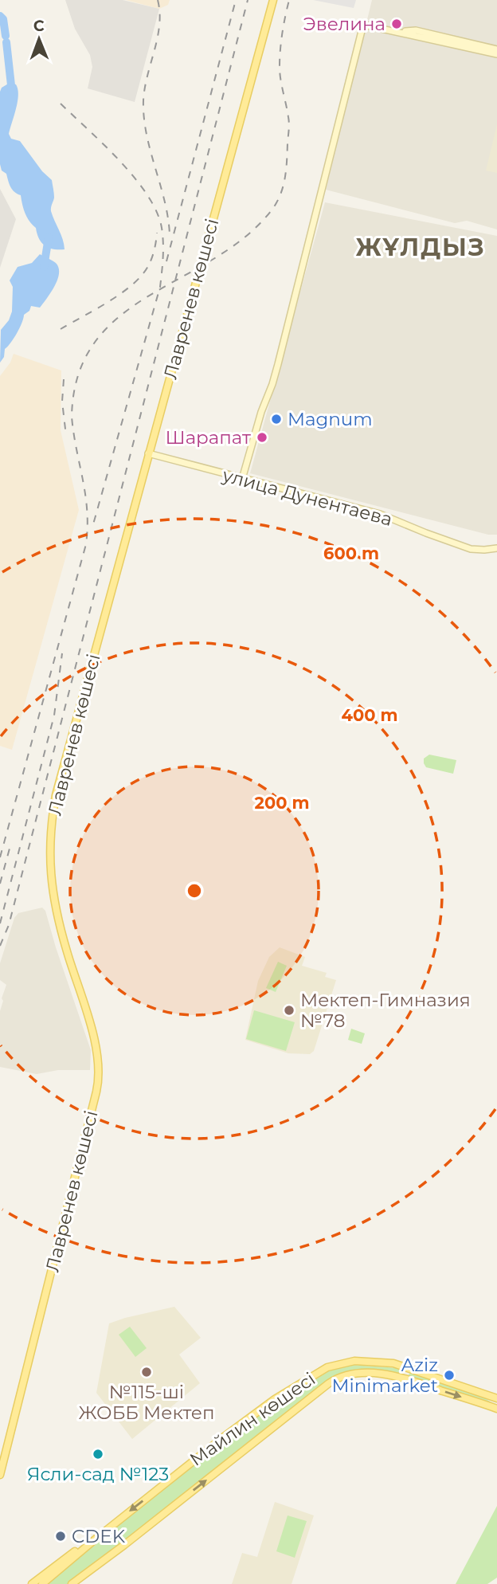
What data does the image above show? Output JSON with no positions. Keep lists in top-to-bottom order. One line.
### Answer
{"streets":{"main road":["Лавренев көшесі","Майлин көшесі"],"street":["улица Дунентаева"]},"crossings":[["Лавренев көшесі","улица Дунентаева"]],"districts":["ЖҰЛДЫЗ"],"places":["Эвелина","Magnum","Шарапат","Мектеп-Гимназия №78","№115-ші ЖОББ Мектеп","Aziz Minimarket","Ясли-сад №123","CDEK"],"north":"top","rings":["600 m","400 m","200 m"]}
